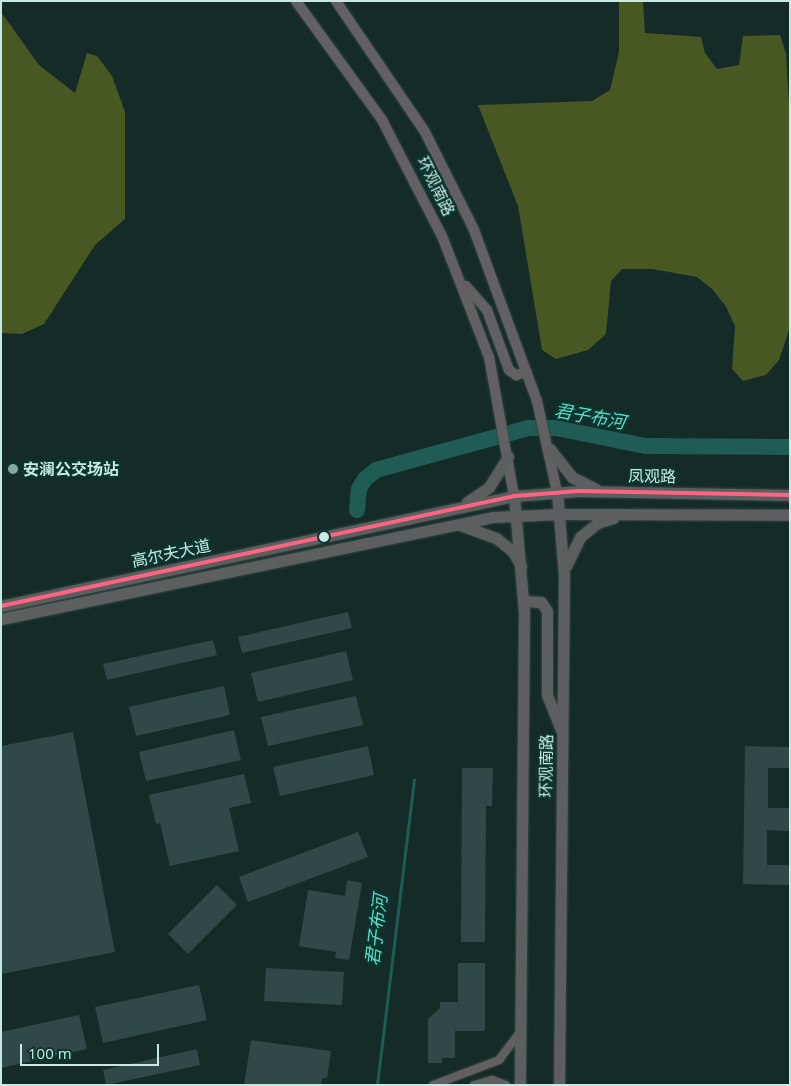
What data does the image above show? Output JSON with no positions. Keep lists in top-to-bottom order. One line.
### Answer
{"streets":{"main road":["环观南路","凤观路","高尔夫大道"]},"crossings":[["环观南路","凤观路"]],"water":["君子布河"],"places":["安澜公交场站"],"scale_bar":"100 m"}
